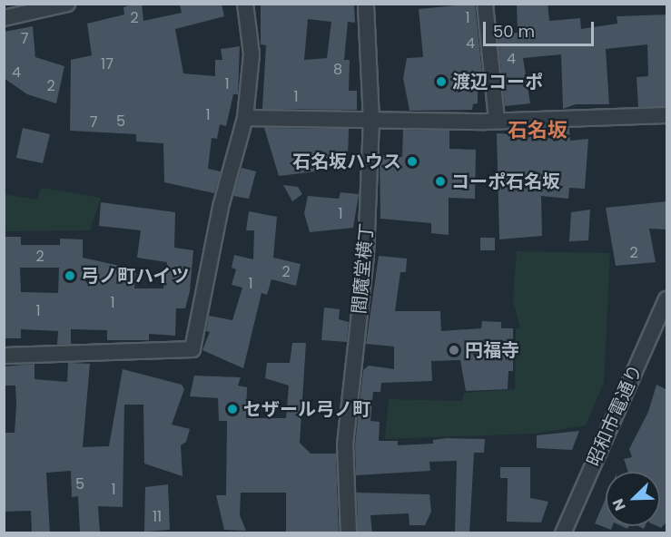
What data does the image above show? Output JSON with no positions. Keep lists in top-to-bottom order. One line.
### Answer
{"streets":{"street":["閻魔堂横丁","昭和市電通り"]},"districts":["石名坂"],"places":["渡辺コーポ","石名坂ハウス","コーポ石名坂","弓ノ町ハイツ","円福寺","セザール弓ノ町"],"house_numbers":["2","1","7","4","4","17","8","4","1","2","1","1","5","7","1","2","2","2","1","1","1","5","1","11"],"scale_bar":"50 m","north":"bottom left"}
